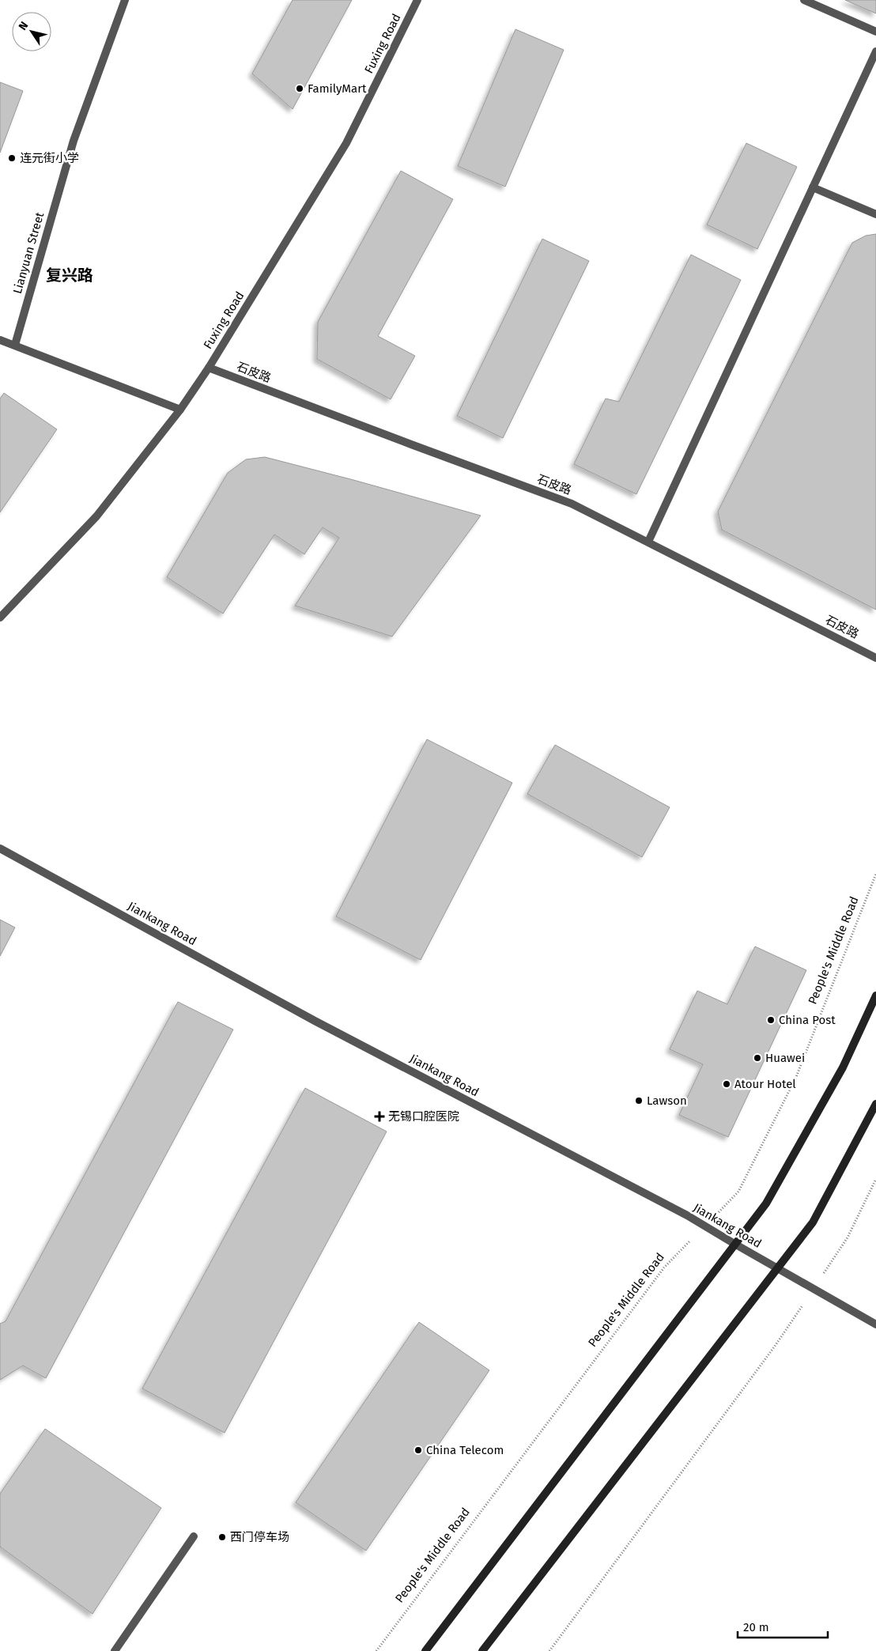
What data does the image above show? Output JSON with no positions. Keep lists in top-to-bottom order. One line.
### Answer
{"streets":{"street":["Fuxing Road","Lianyuan Street","石皮路","Jiankang Road"],"path":["People's Middle Road"]},"crossings":[["Fuxing Road","石皮路"],["Jiankang Road","People's Middle Road"]],"districts":["复兴路"],"places":{"other":["FamilyMart","连元街小学","China Post","Huawei","Atour Hotel","Lawson","China Telecom","西门停车场"],"health":["无锡口腔医院"]},"scale_bar":"20 m","north":"top left"}
